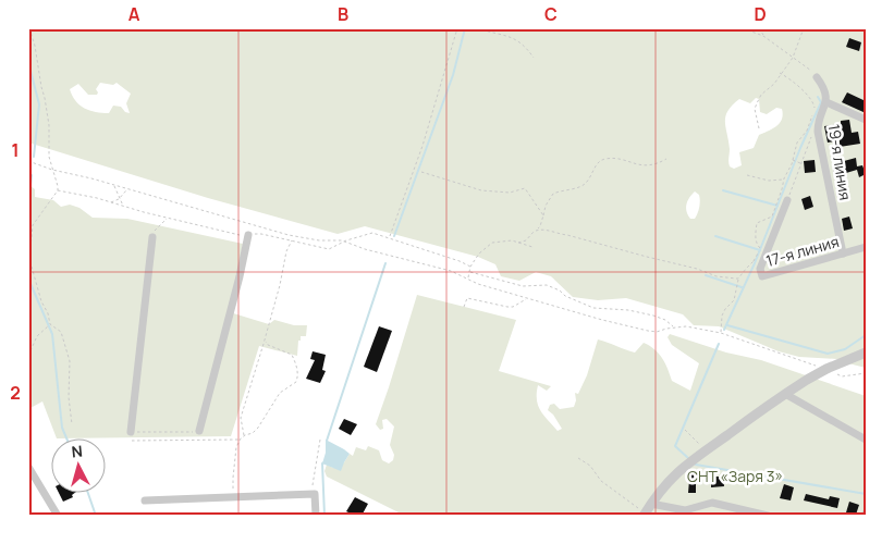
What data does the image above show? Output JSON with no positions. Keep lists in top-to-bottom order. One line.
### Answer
{"streets":{"street":["19-я линия","17-я линия"]},"crossings":[["19-я линия","17-я линия"]],"parks":["СНТ «Заря 3»"],"north":"top","grid":{"columns":["A","B","C","D"],"rows":["1","2"]}}
